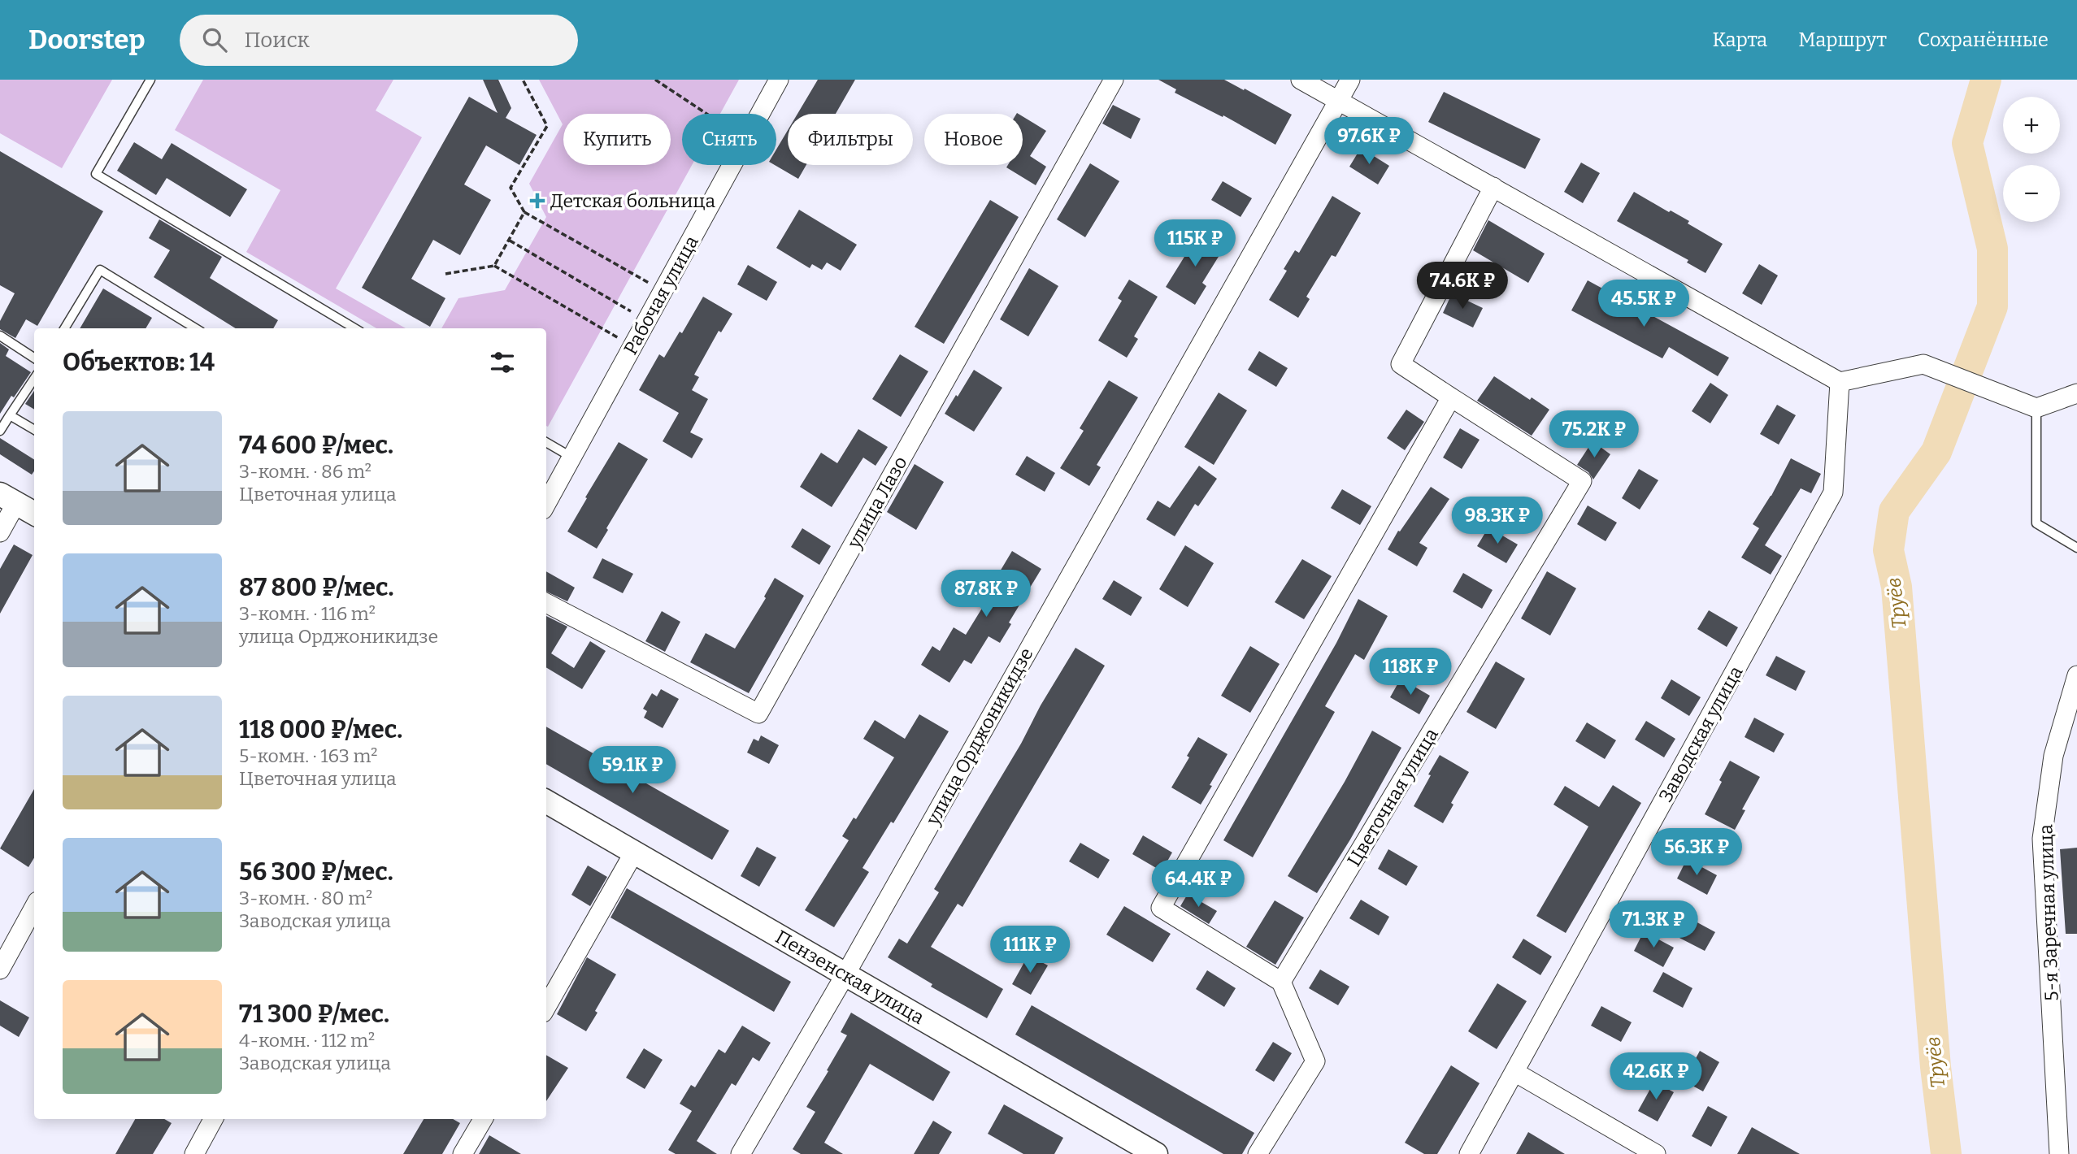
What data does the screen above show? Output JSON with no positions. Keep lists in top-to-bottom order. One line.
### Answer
{"streets":{"street":["Рабочая улица","улица Лазо","Заводская улица","улица Орджоникидзе","Цветочная улица","5-я Заречная улица","Пензенская улица"]},"crossings":[["улица Орджоникидзе","Пензенская улица"]],"water":["Труёв"],"places":{"health":["Детская больница"]},"page":{"header":"Doorstep","search":"Поиск","nav":["Карта","Маршрут","Сохранённые"],"map_buttons":["+","−"],"chip":["Купить","Снять","Фильтры","Новое"],"price":["97.6K ₽","115K ₽","74.6K ₽","45.5K ₽","75.2K ₽","98.3K ₽","87.8K ₽","118K ₽","59.1K ₽","56.3K ₽","64.4K ₽","71.3K ₽","111K ₽","42.6K ₽"],"heading":"Объектов: 14","list":[{"name":"74 600 ₽/мес.","note":"3-комн. · 86 m² · Цветочная улица"},{"name":"87 800 ₽/мес.","note":"3-комн. · 116 m² · улица Орджоникидзе"},{"name":"118 000 ₽/мес.","note":"5-комн. · 163 m² · Цветочная улица"},{"name":"56 300 ₽/мес.","note":"3-комн. · 80 m² · Заводская улица"},{"name":"71 300 ₽/мес.","note":"4-комн. · 112 m² · Заводская улица"}]}}
